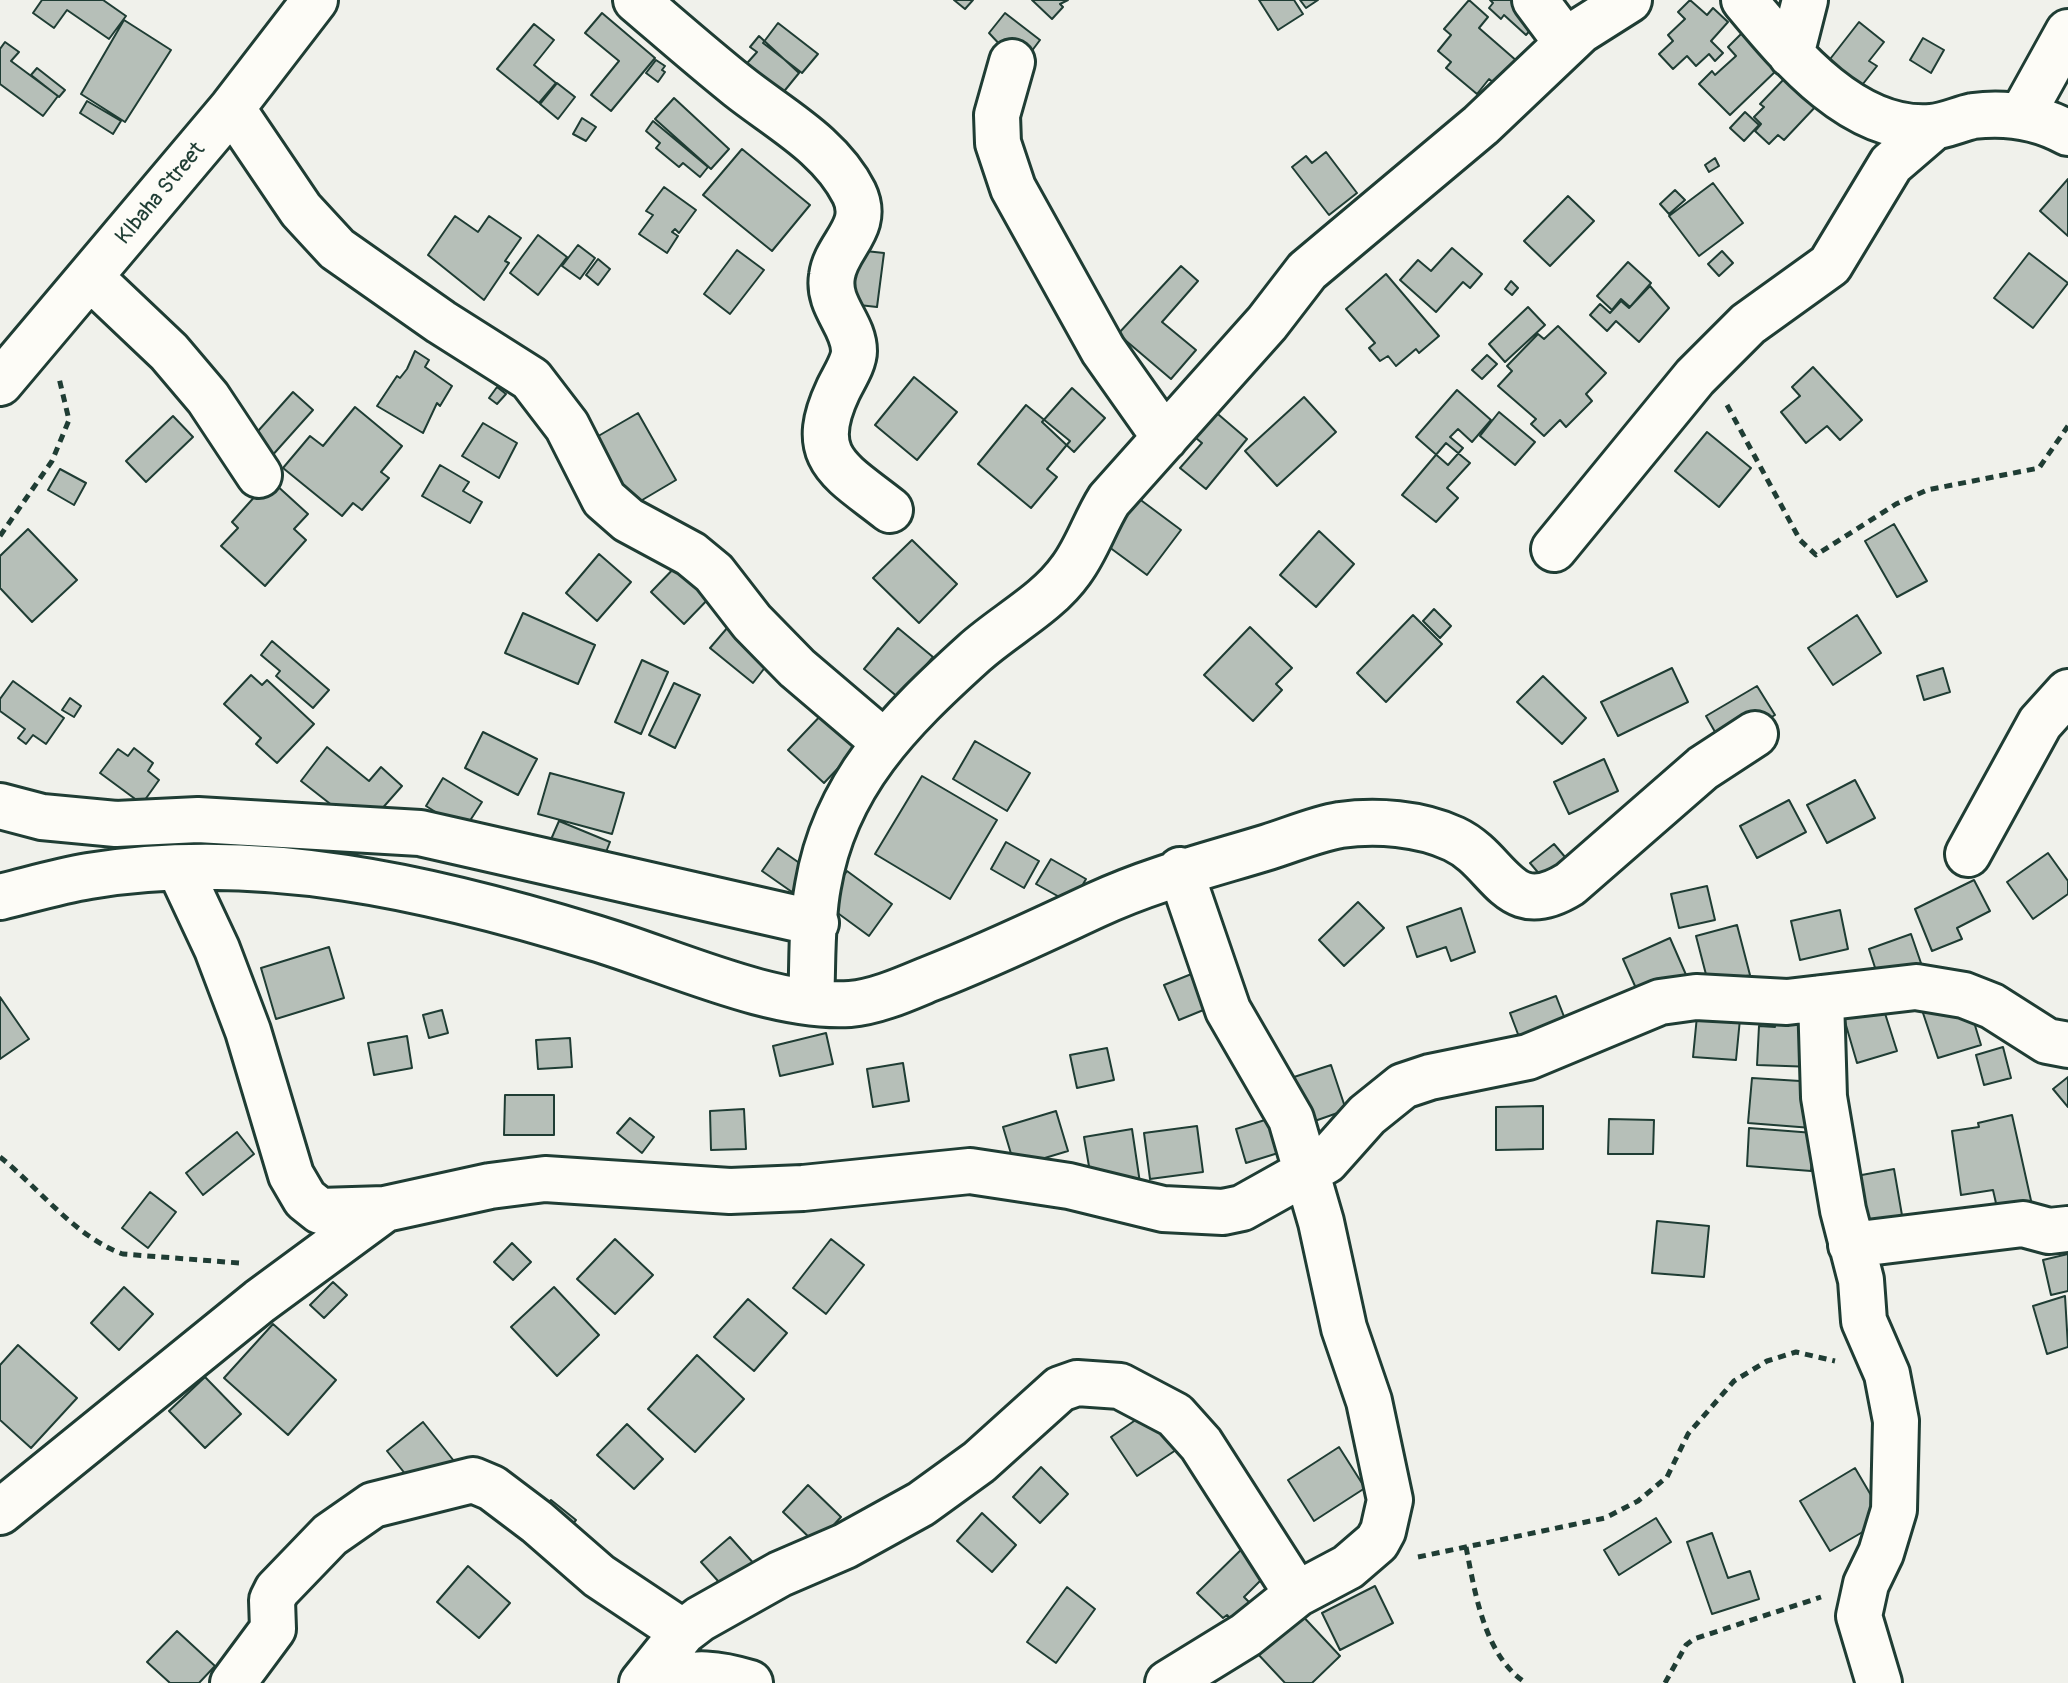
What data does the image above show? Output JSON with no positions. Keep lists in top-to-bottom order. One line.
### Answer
{"streets":{"street":["KIbaha Street"]}}
